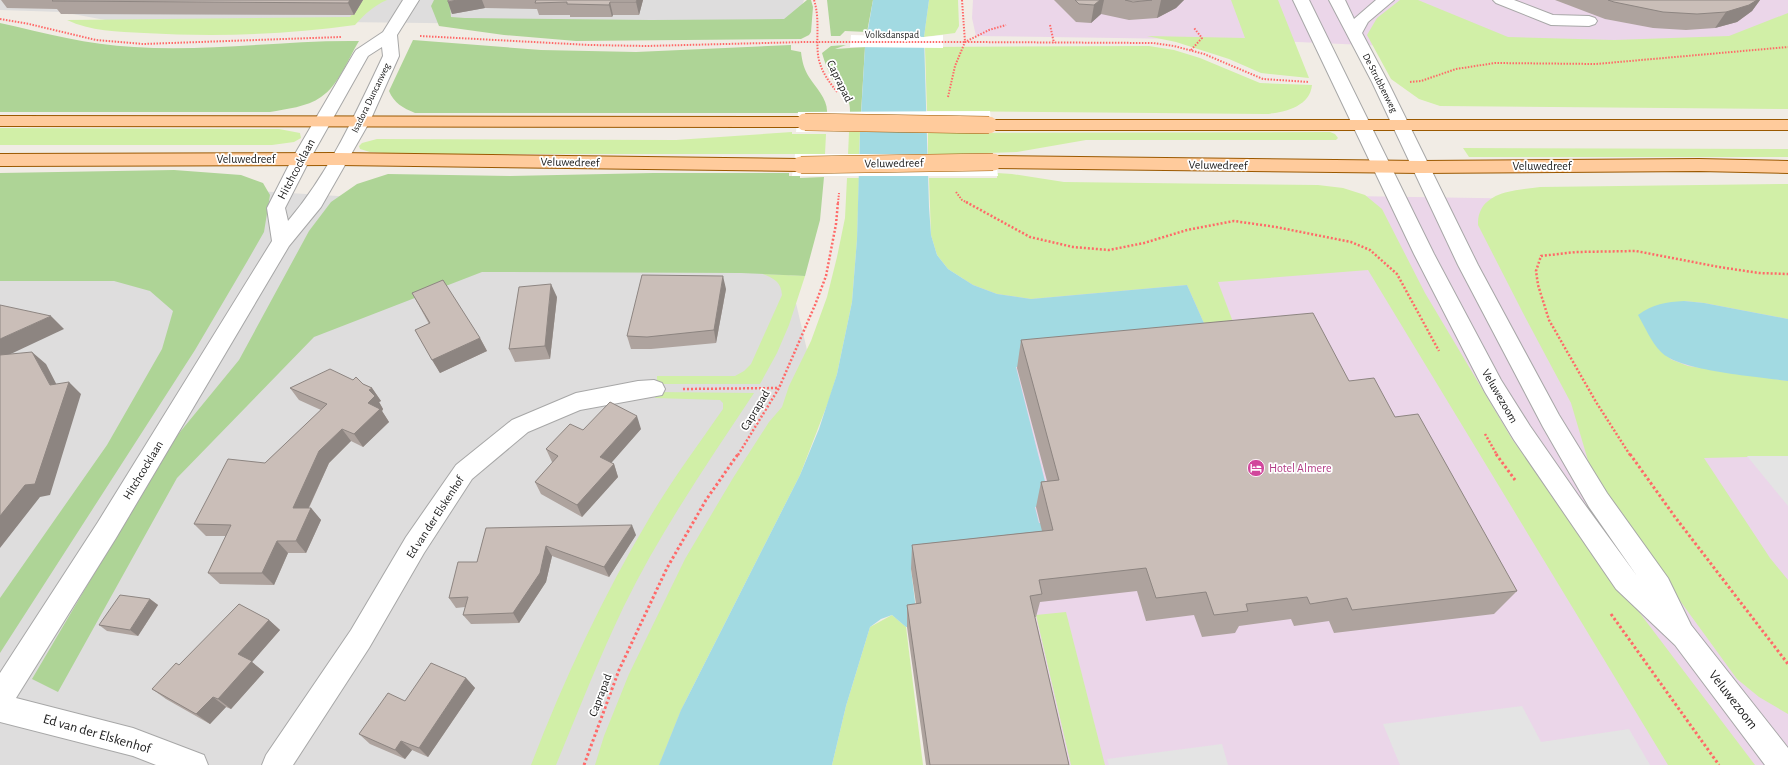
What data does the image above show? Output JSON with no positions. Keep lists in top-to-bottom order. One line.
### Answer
{"streets":{"main road":["Veluwedreef"],"street":["De Strubbenweg","Isadora Duncanweg","Hitchcocklaan","Veluwezoom","Ed van der Elskenhof"],"path":["Volksdanspad","Caprapad"]},"crossings":[["Volksdanspad","Caprapad"],["De Strubbenweg","Veluwedreef"],["De Strubbenweg","Veluwezoom"],["Isadora Duncanweg","Veluwedreef"],["Isadora Duncanweg","Hitchcocklaan"],["Veluwedreef","Hitchcocklaan"],["Veluwedreef","Veluwezoom"]],"places":{"hotel":["Hotel Almere"]}}
